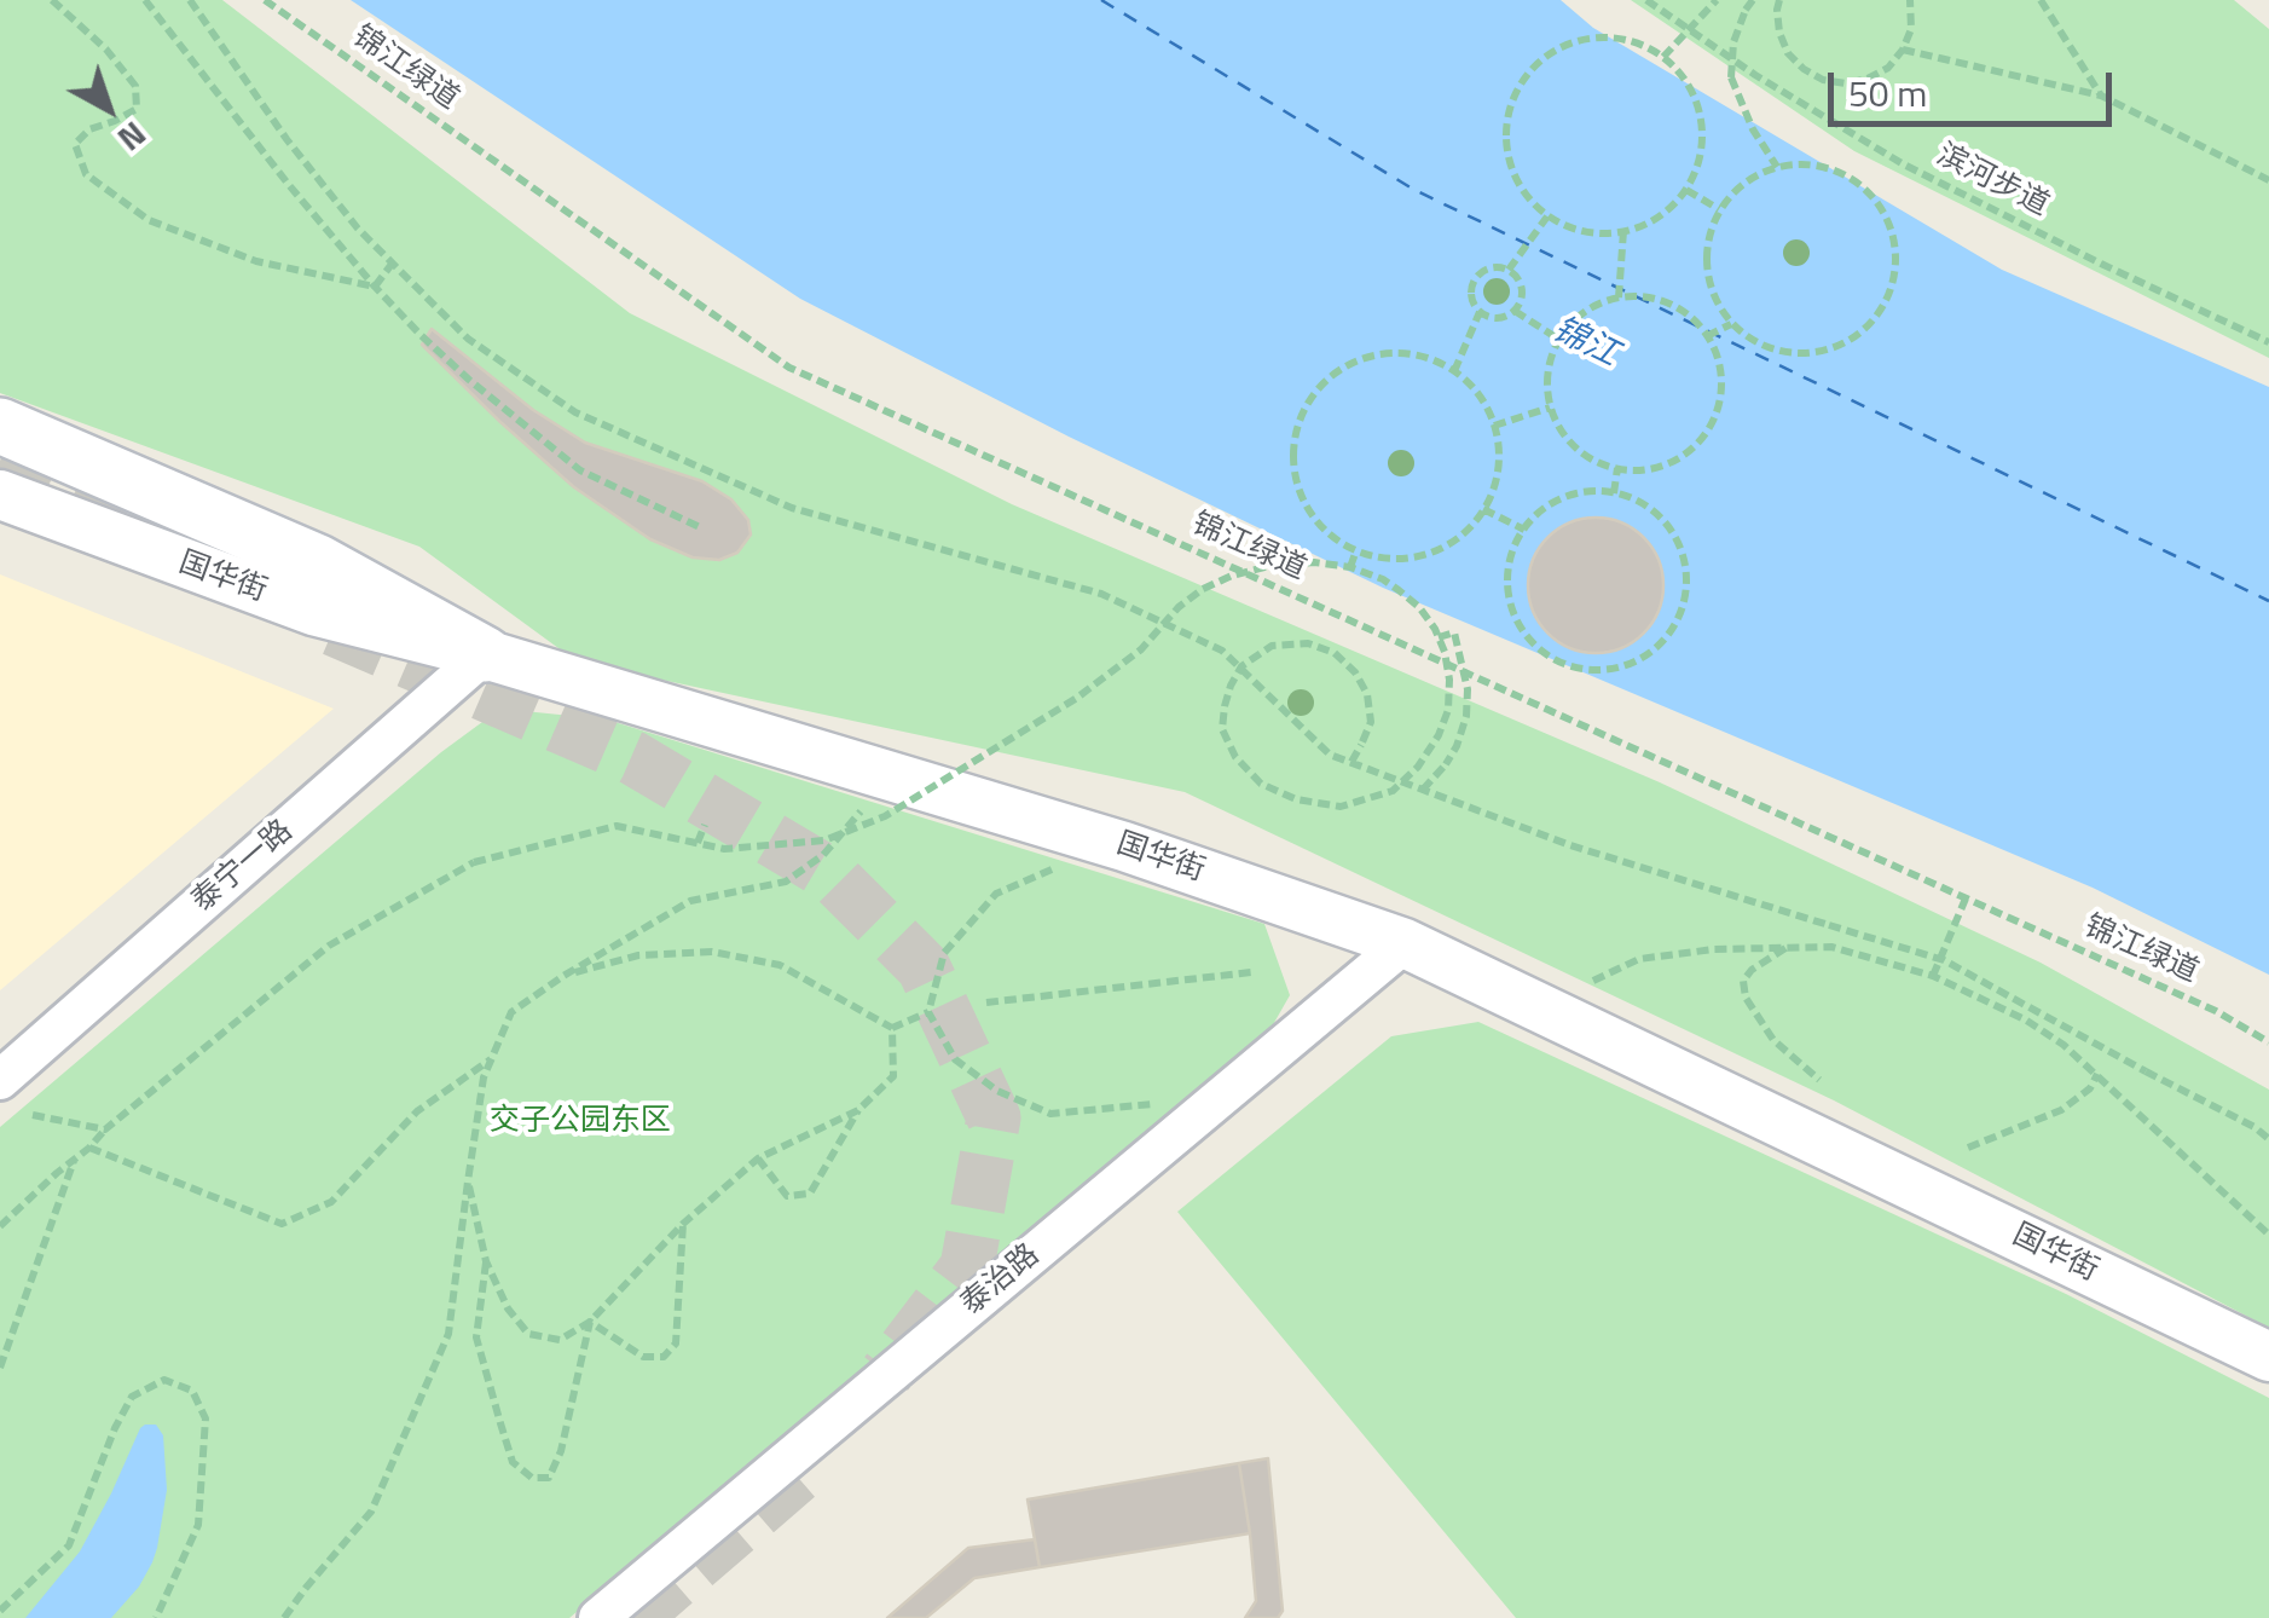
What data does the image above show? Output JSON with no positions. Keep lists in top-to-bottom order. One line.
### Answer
{"streets":{"street":["国华街","泰宁一路","泰治路"],"path":["锦江绿道","滨河步道"]},"crossings":[["国华街","泰宁一路"],["国华街","泰治路"]],"water":["锦江"],"parks":["交子公园东区"],"scale_bar":"50 m","north":"bottom right"}
